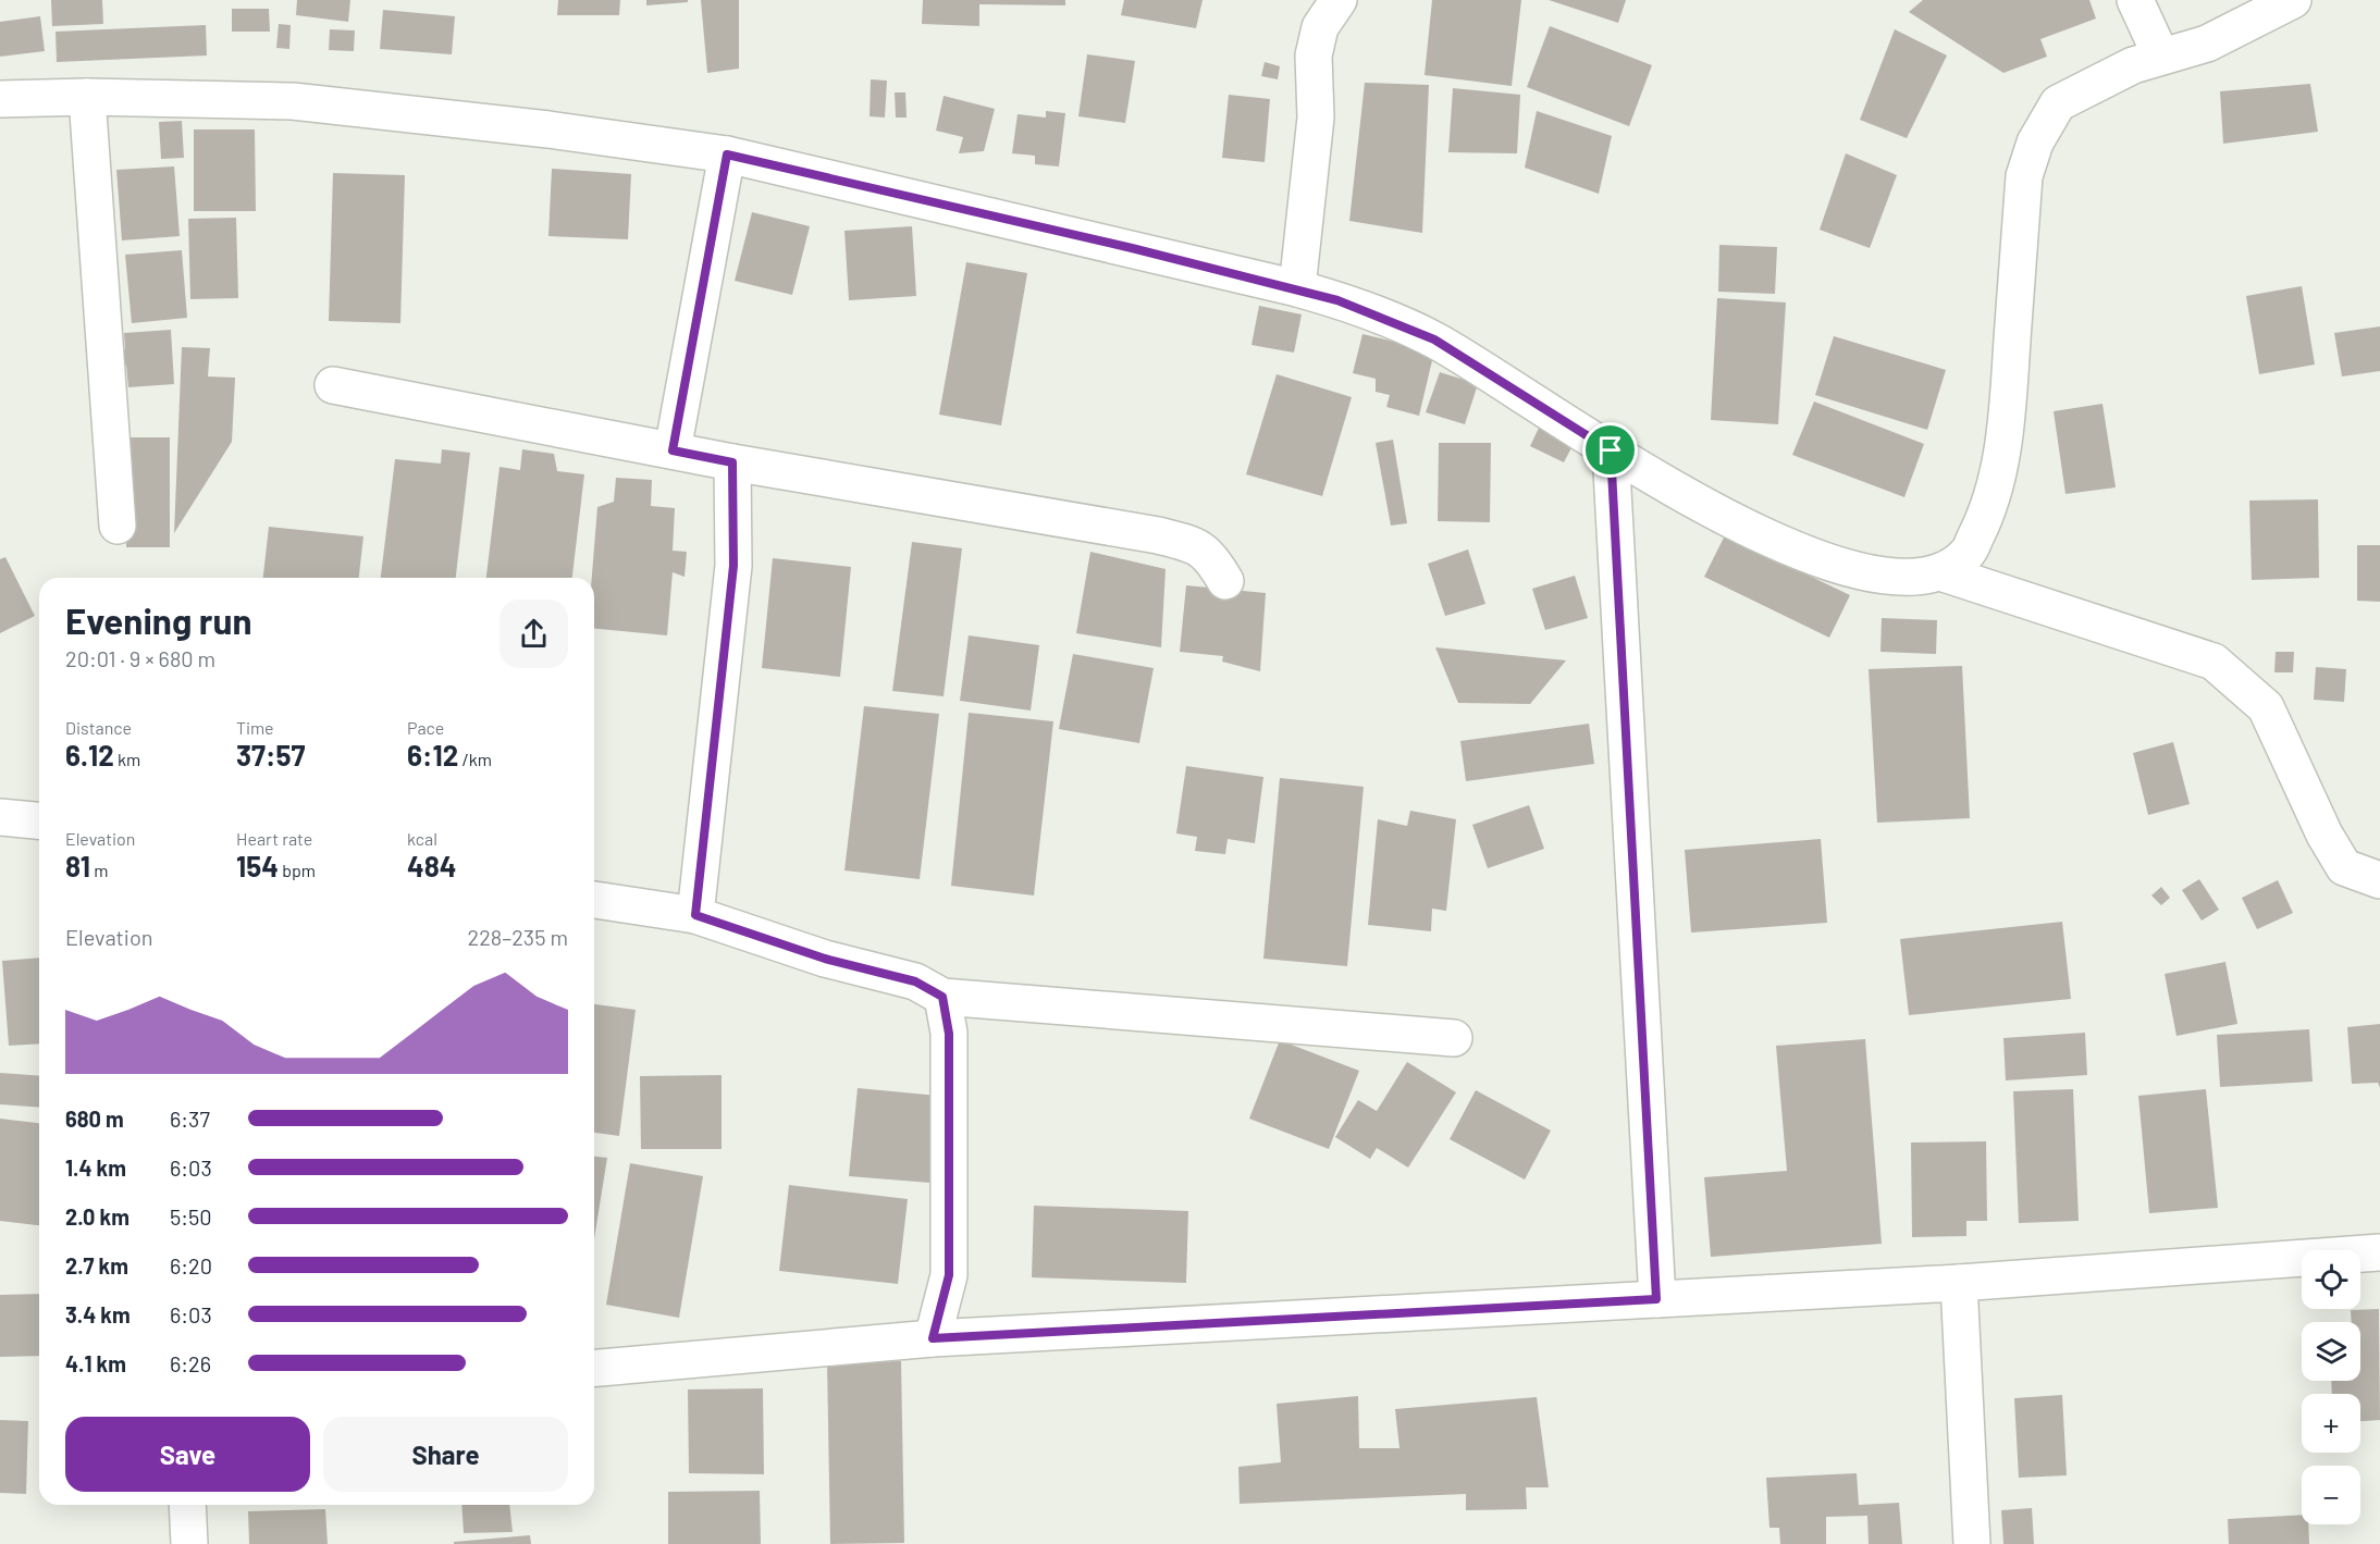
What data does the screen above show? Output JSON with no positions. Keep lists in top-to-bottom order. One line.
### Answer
{"page":{"heading":["Evening run","20:01 · 9 × 680 m"],"stats":[["Distance","6.12 km"],["Time","37:57"],["Pace","6:12 /km"],["Elevation","81 m"],["Heart rate","154 bpm"],["kcal","484"]],"chart":["Elevation","228–235 m"],"list":[{"name":"680 m","note":"6:37"},{"name":"1.4 km","note":"6:03"},{"name":"2.0 km","note":"5:50"},{"name":"2.7 km","note":"6:20"},{"name":"3.4 km","note":"6:03"},{"name":"4.1 km","note":"6:26"}],"map_buttons":["+","−"],"buttons":["Save","Share"]}}
